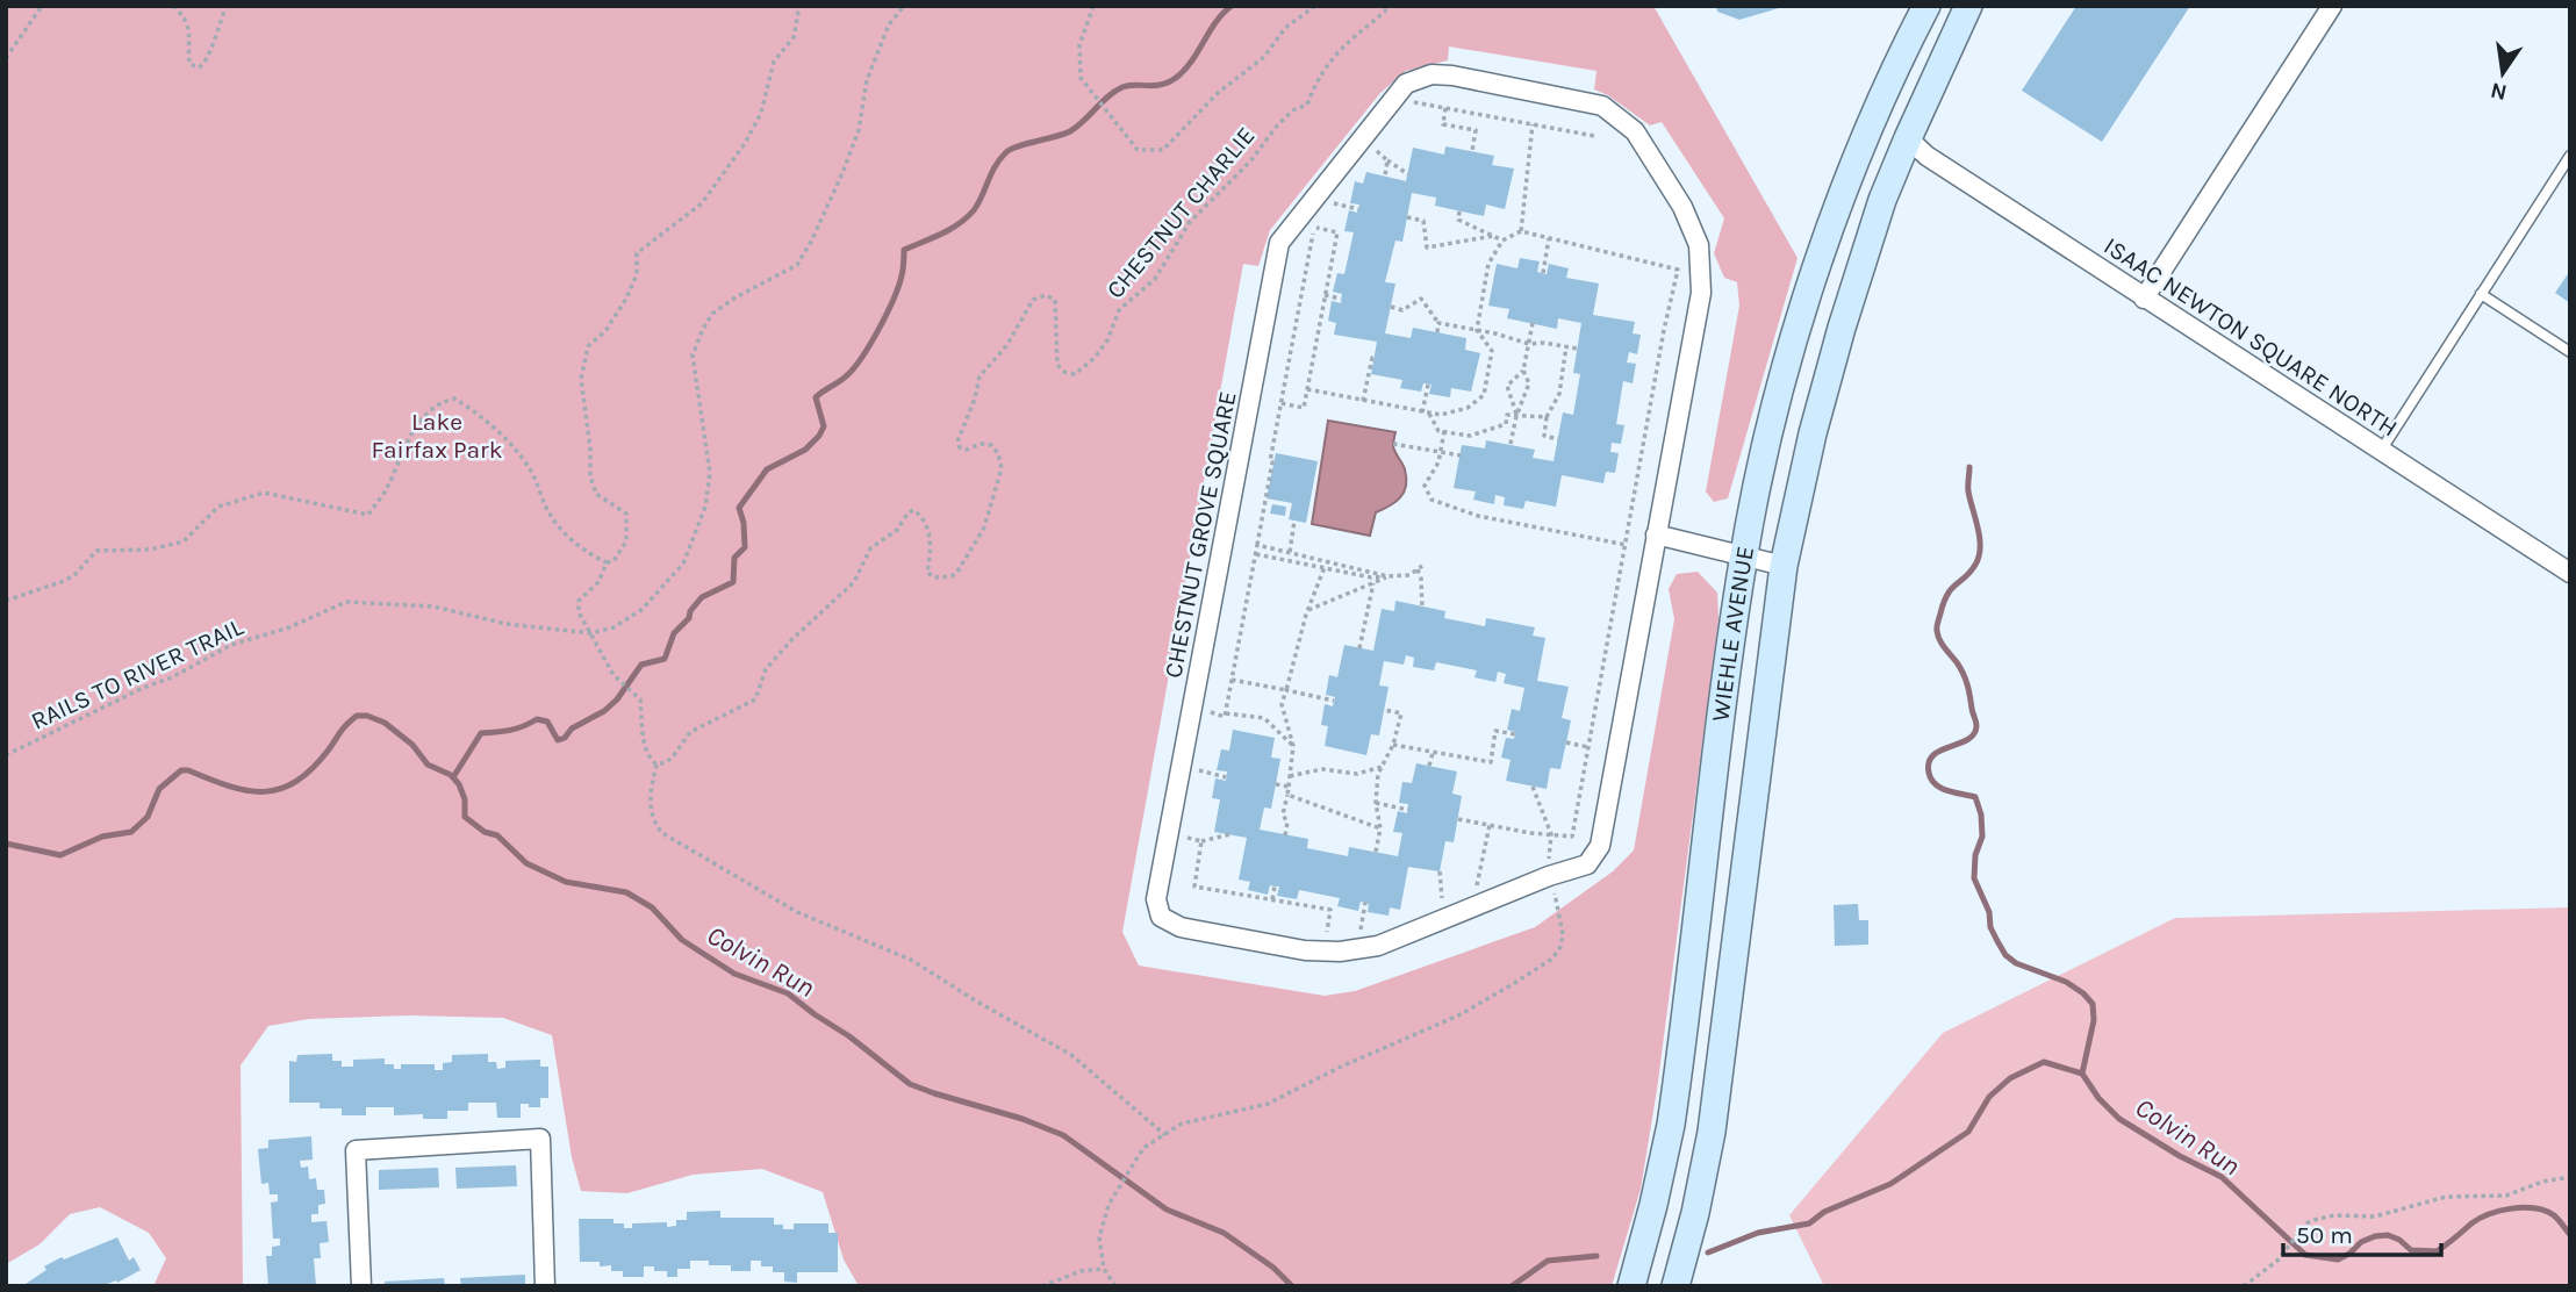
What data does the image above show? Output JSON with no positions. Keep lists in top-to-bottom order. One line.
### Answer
{"streets":{"main road":["WIEHLE AVENUE"],"street":["ISAAC NEWTON SQUARE NORTH","CHESTNUT GROVE SQUARE"],"path":["CHESTNUT CHARLIE","RAILS TO RIVER TRAIL"]},"crossings":[["ISAAC NEWTON SQUARE NORTH","WIEHLE AVENUE"]],"water":["Colvin Run"],"parks":["Lake Fairfax Park"],"scale_bar":"50 m","north":"bottom"}
